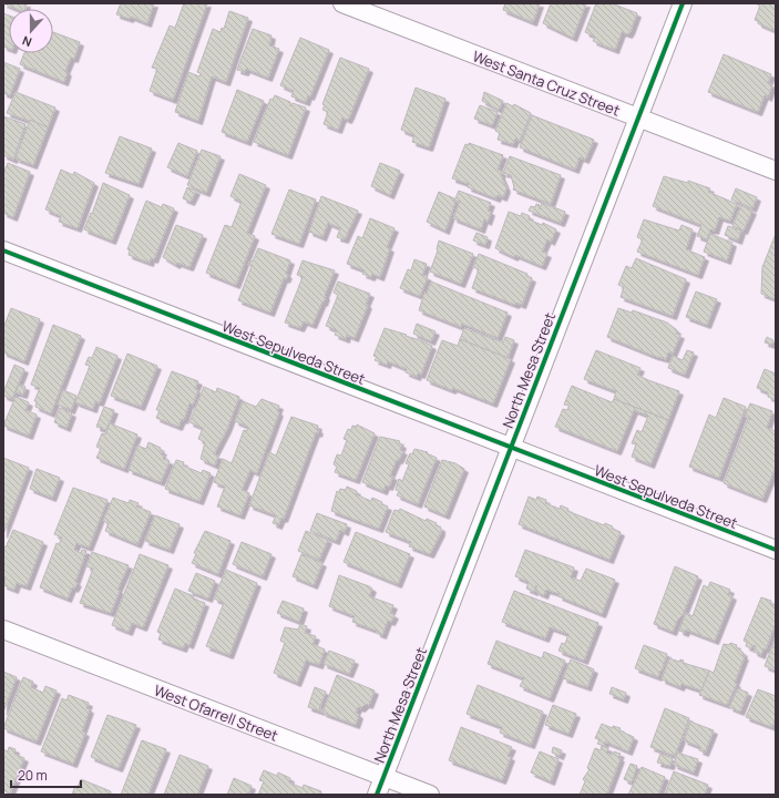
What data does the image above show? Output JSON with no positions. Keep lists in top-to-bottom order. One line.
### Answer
{"streets":{"street":["West Santa Cruz Street","West Sepulveda Street","North Mesa Street","West Ofarrell Street"]},"crossings":[["West Santa Cruz Street","North Mesa Street"],["West Sepulveda Street","North Mesa Street"],["North Mesa Street","West Ofarrell Street"]],"scale_bar":"20 m","north":"bottom"}
